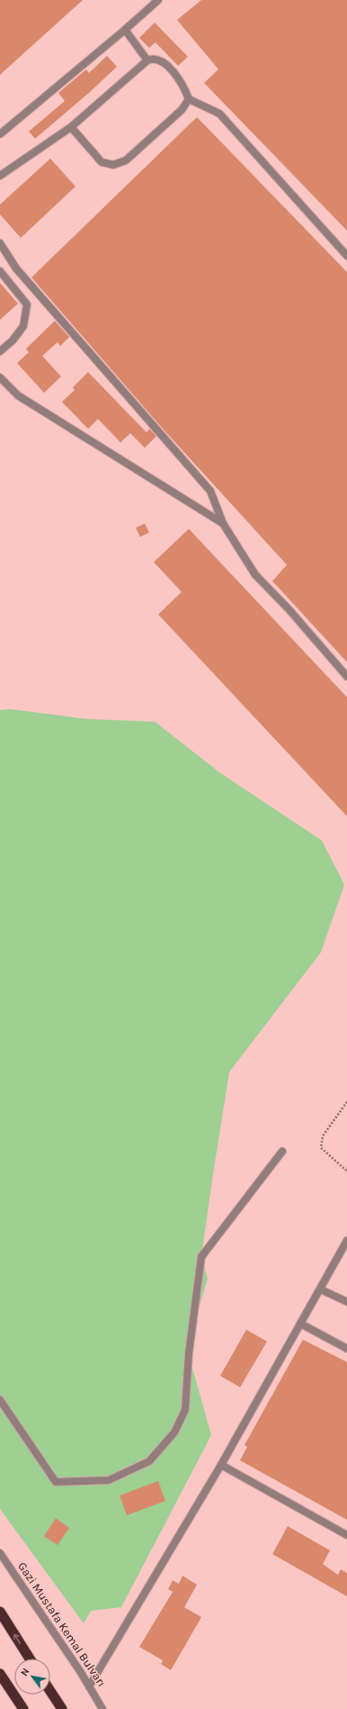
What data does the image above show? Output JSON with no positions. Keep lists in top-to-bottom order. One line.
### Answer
{"streets":{"street":["Gazi Mustafa Kemal Bulvarı"]},"north":"top left"}
